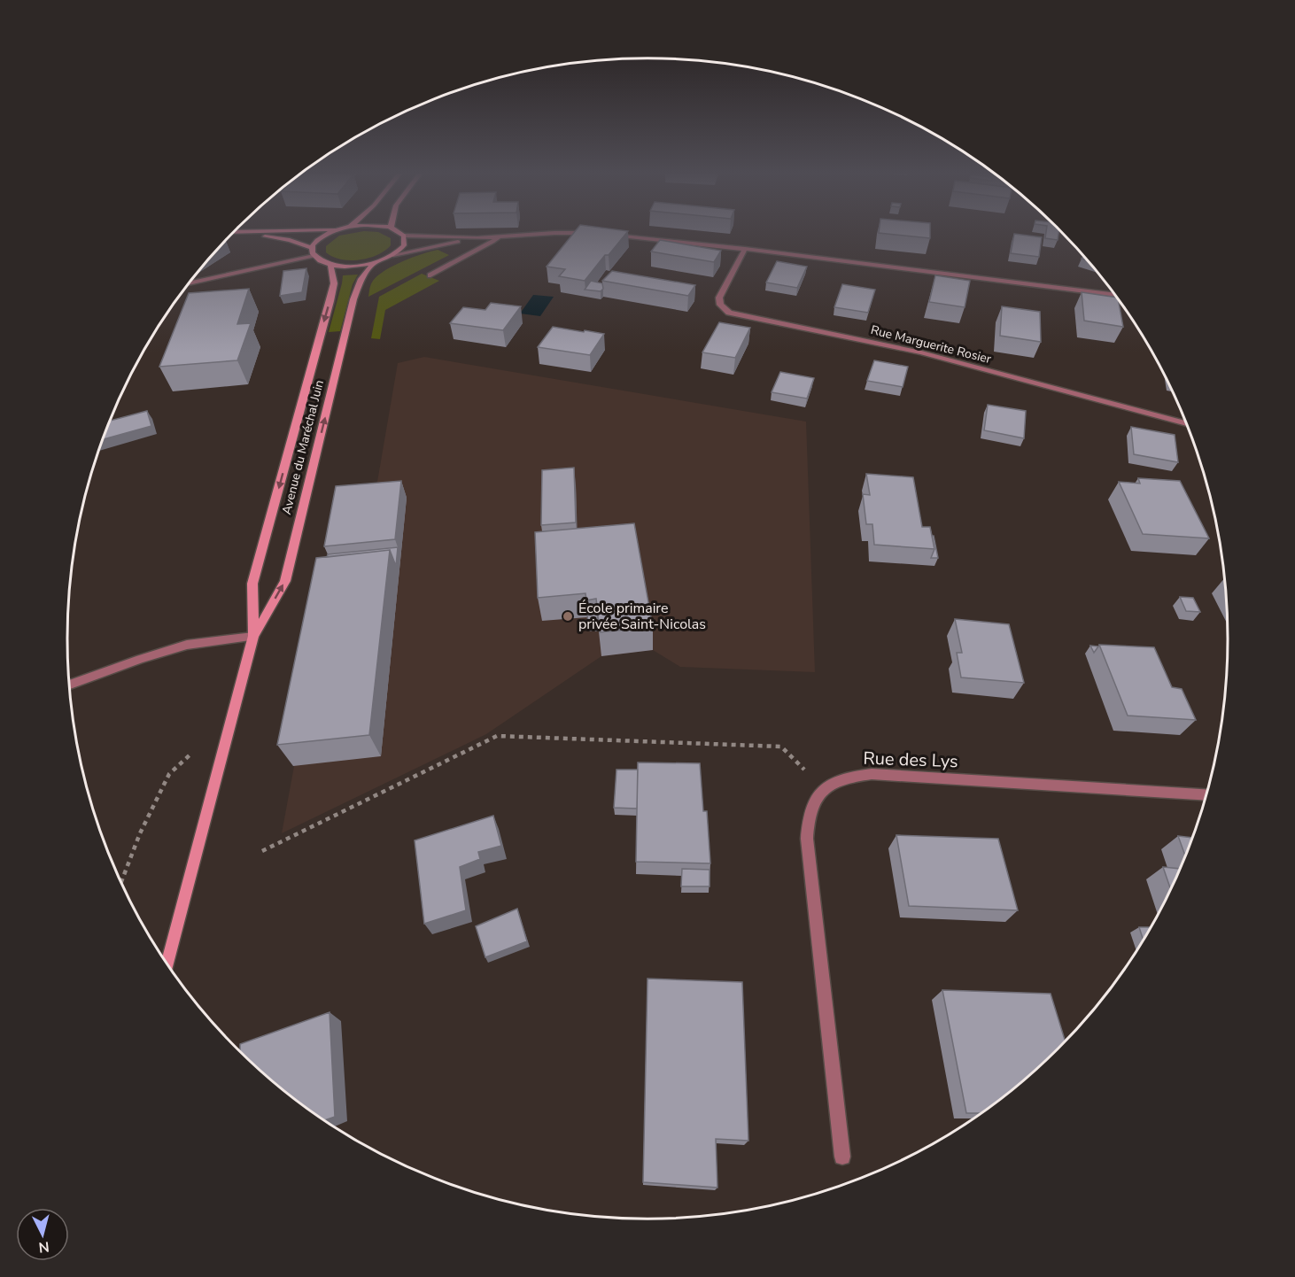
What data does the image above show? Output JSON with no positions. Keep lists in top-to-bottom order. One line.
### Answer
{"streets":{"main road":["Avenue du Maréchal Juin"],"street":["Rue Marguerite Rosier","Rue des Lys"]},"places":["École primaire privée Saint-Nicolas"],"north":"bottom"}
